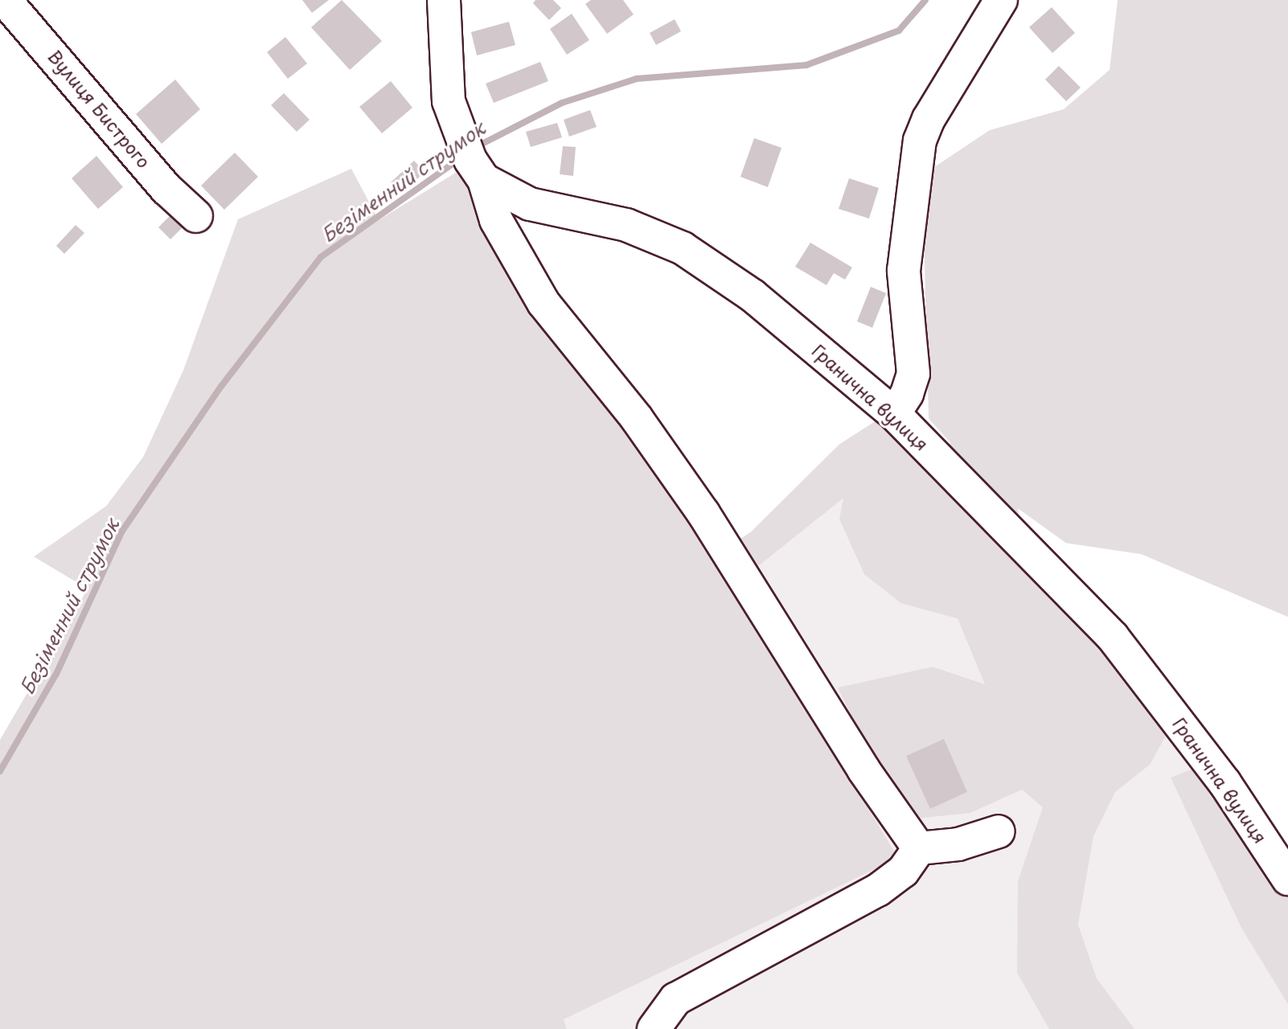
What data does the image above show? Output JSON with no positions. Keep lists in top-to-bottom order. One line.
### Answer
{"streets":{"street":["Вулиця Бистрого","Гранична вулиця"]},"water":["Безіменний струмок"]}
